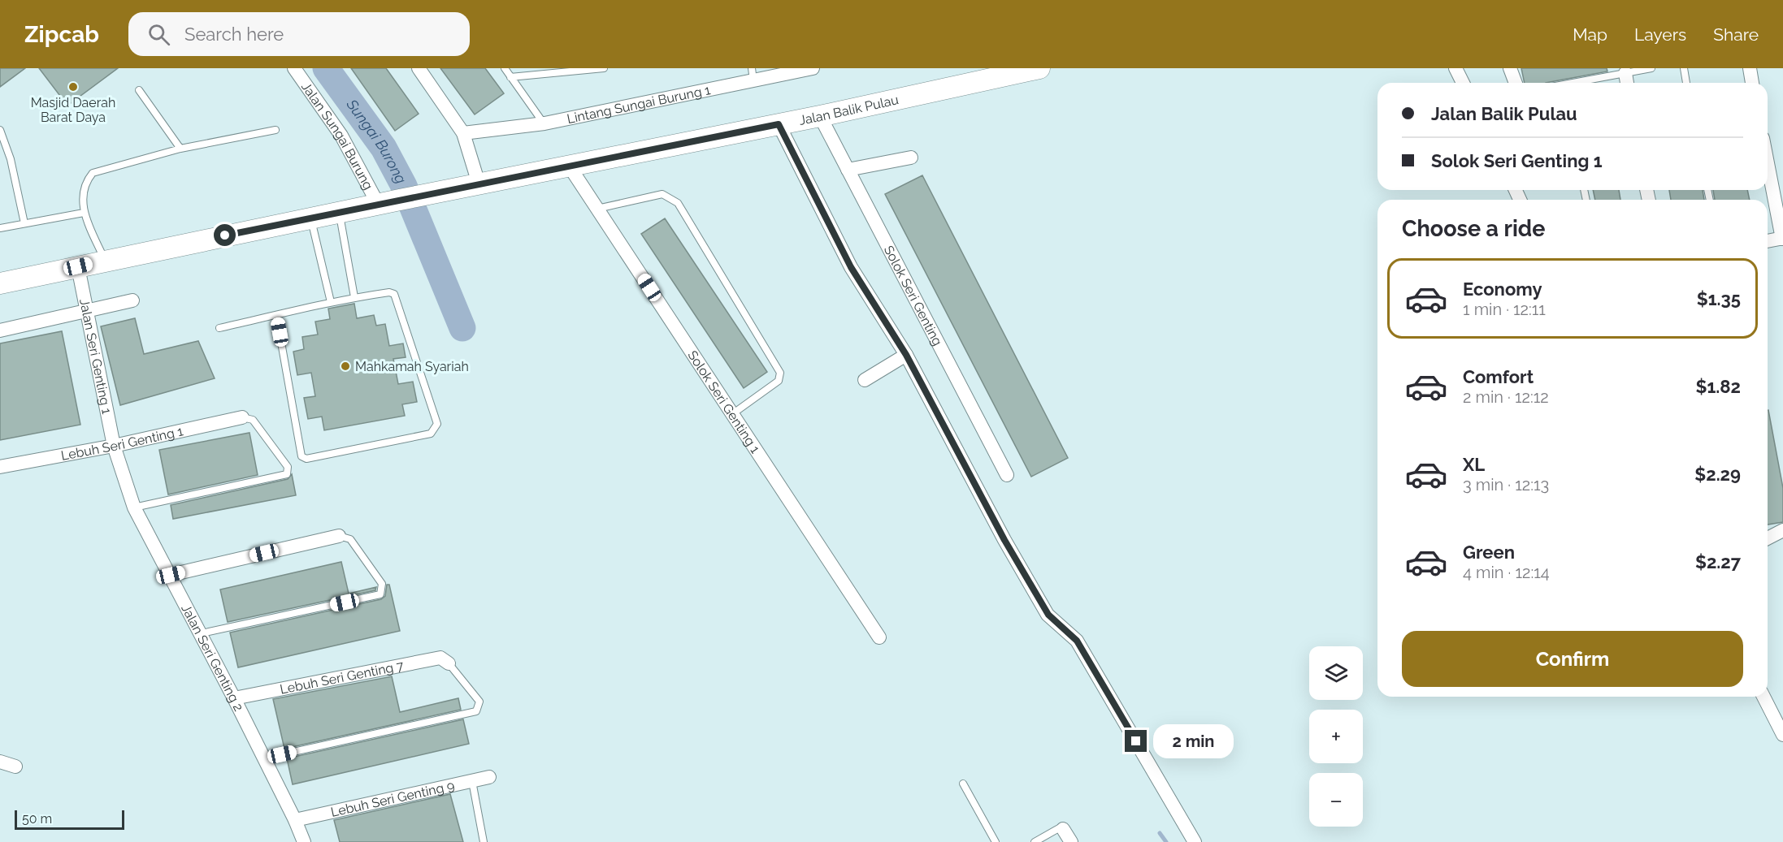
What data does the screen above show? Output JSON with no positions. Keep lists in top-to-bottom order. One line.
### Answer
{"streets":{"main road":["Jalan Balik Pulau"],"street":["Lintang Sungai Burung 1","Jalan Sungai Burung","Solok Seri Genting","Jalan Seri Genting 1","Solok Seri Genting 1","Lebuh Seri Genting 1","Jalan Seri Genting 2","Lebuh Seri Genting 7","Lebuh Seri Genting 9"]},"crossings":[["Jalan Balik Pulau","Jalan Sungai Burung"],["Jalan Balik Pulau","Solok Seri Genting"],["Jalan Balik Pulau","Jalan Seri Genting 1"],["Jalan Balik Pulau","Solok Seri Genting 1"],["Jalan Seri Genting 1","Lebuh Seri Genting 1"],["Jalan Seri Genting 1","Jalan Seri Genting 2"],["Lebuh Seri Genting 1","Jalan Seri Genting 2"],["Jalan Seri Genting 2","Lebuh Seri Genting 7"],["Jalan Seri Genting 2","Lebuh Seri Genting 9"]],"water":["Sungai Burong"],"places":["Masjid Daerah Barat Daya","Mahkamah Syariah"],"scale_bar":"50 m","page":{"header":"Zipcab","search":"Search here","nav":["Map","Layers","Share"],"banner":["Jalan Balik Pulau","Solok Seri Genting 1"],"heading":"Choose a ride","list":[{"name":"Economy","note":"1 min · 12:11","value":"$1.35"},{"name":"Comfort","note":"2 min · 12:12","value":"$1.82"},{"name":"XL","note":"3 min · 12:13","value":"$2.29"},{"name":"Green","note":"4 min · 12:14","value":"$2.27"}],"buttons":"Confirm","map_buttons":["+","−"],"bubble":"2 min","scale":"50 m"}}
